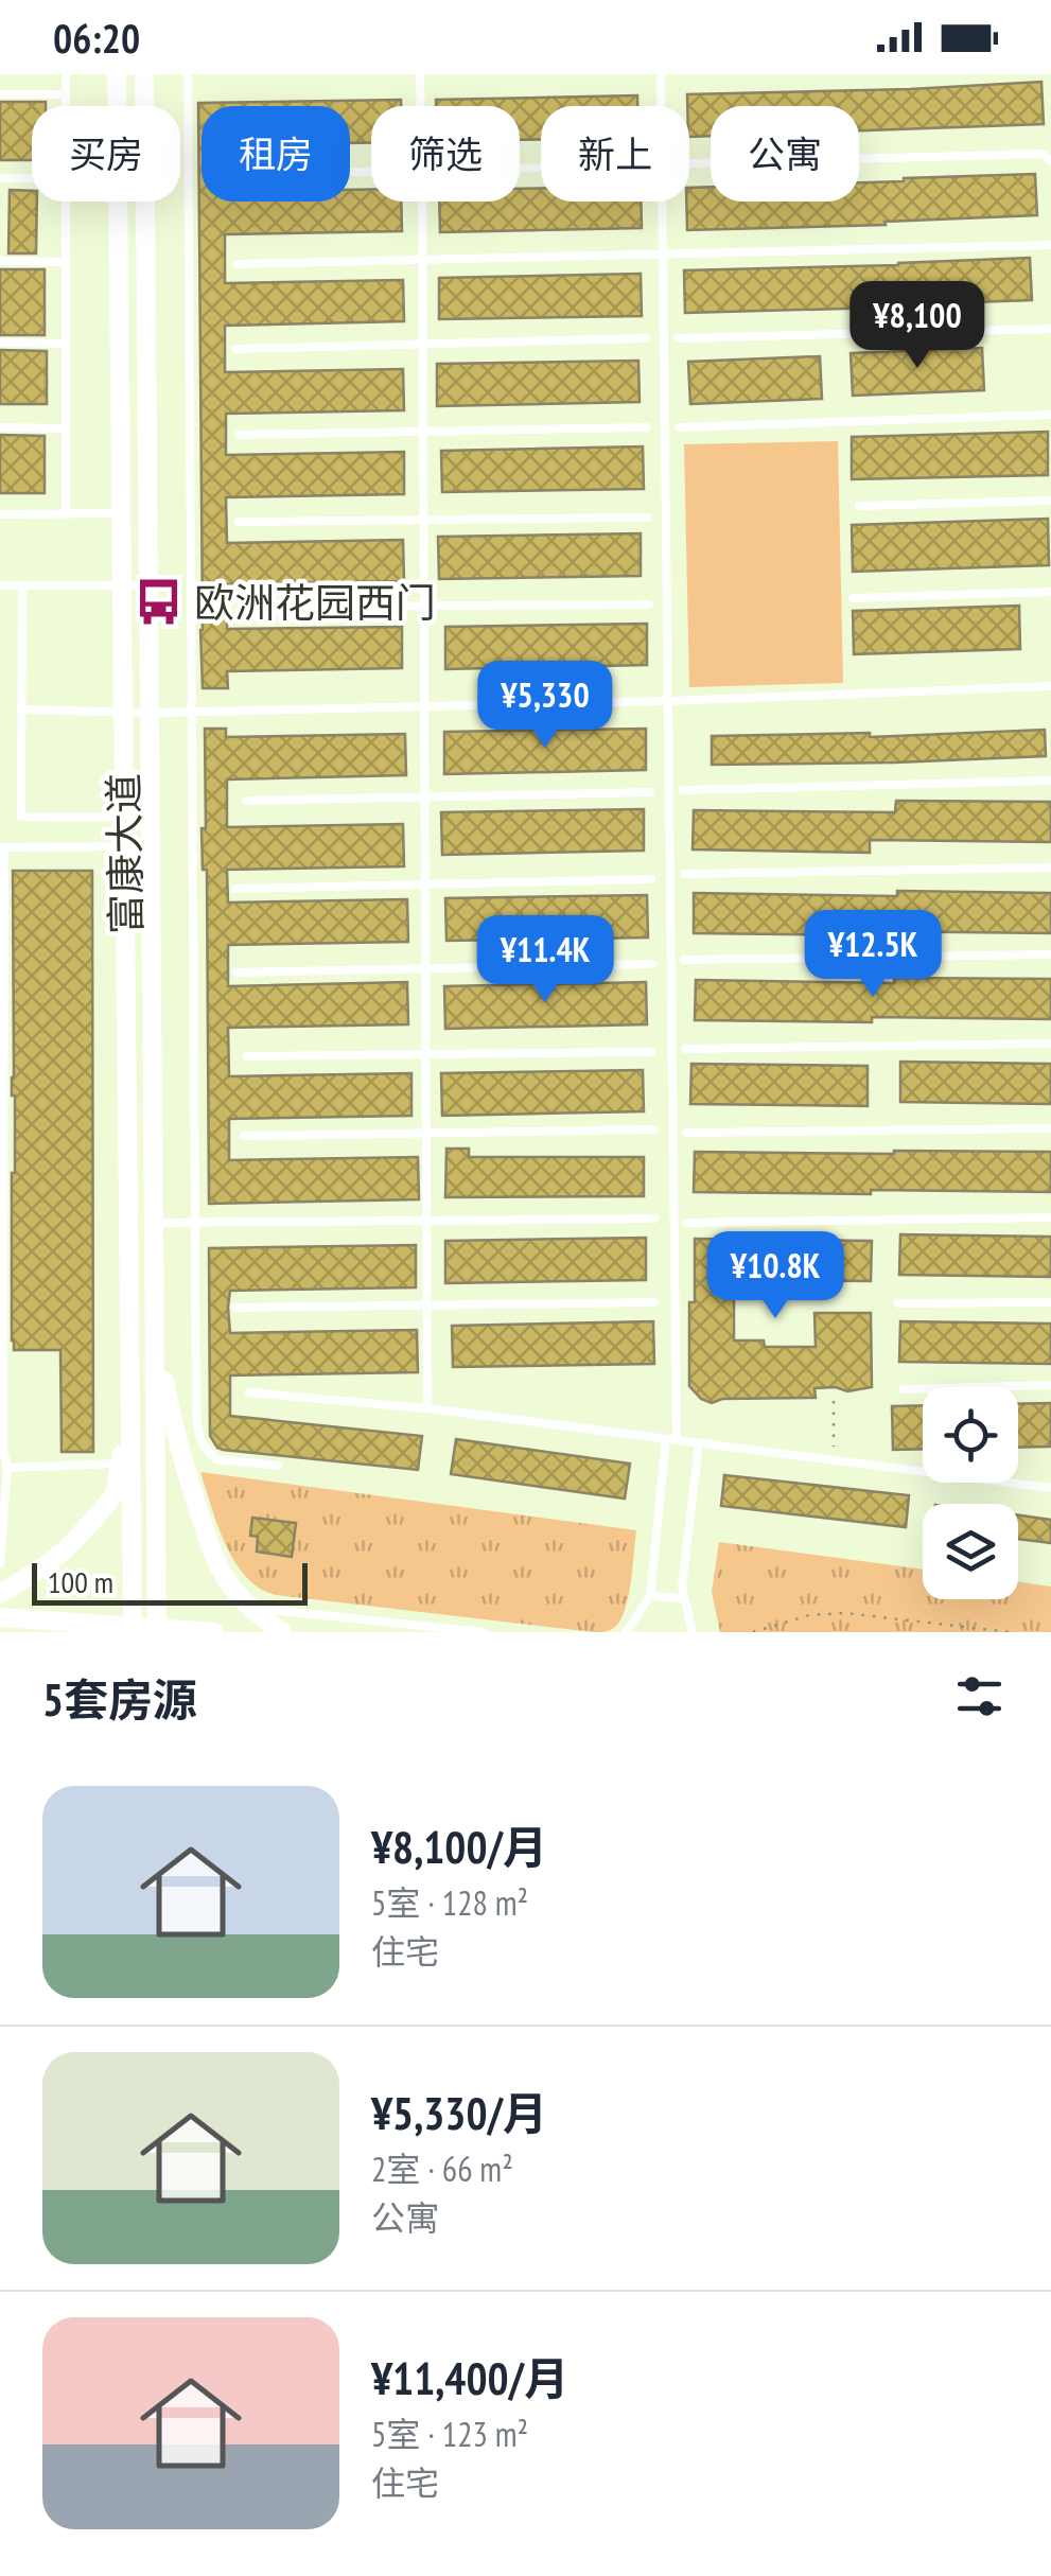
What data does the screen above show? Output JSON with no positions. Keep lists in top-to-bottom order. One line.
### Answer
{"streets":{"street":["富康大道"]},"places":{"bus stop":["欧洲花园西门"]},"scale_bar":"100 m","page":{"status":"06:20","chip":["买房","租房","筛选","新上","公寓"],"price":["¥8,100","¥5,330","¥12.5K","¥11.4K","¥10.8K"],"scale":"100 m","heading":"5套房源","list":[{"name":"¥8,100/月","note":"5室 · 128 m² · 住宅"},{"name":"¥5,330/月","note":"2室 · 66 m² · 公寓"},{"name":"¥11,400/月","note":"5室 · 123 m² · 住宅"}]}}
